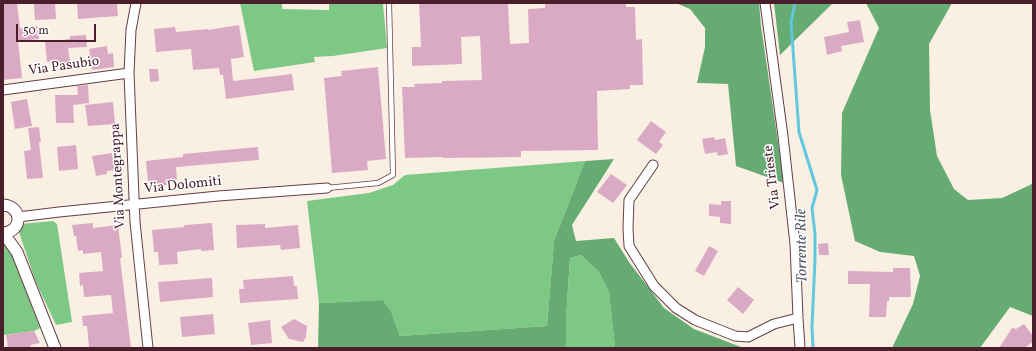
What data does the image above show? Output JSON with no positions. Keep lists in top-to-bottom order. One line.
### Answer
{"streets":{"street":["Via Pasubio","Via Montegrappa","Via Trieste","Via Dolomiti"]},"crossings":[["Via Pasubio","Via Montegrappa"],["Via Montegrappa","Via Dolomiti"]],"water":["Torrente Rile"],"scale_bar":"50 m"}
